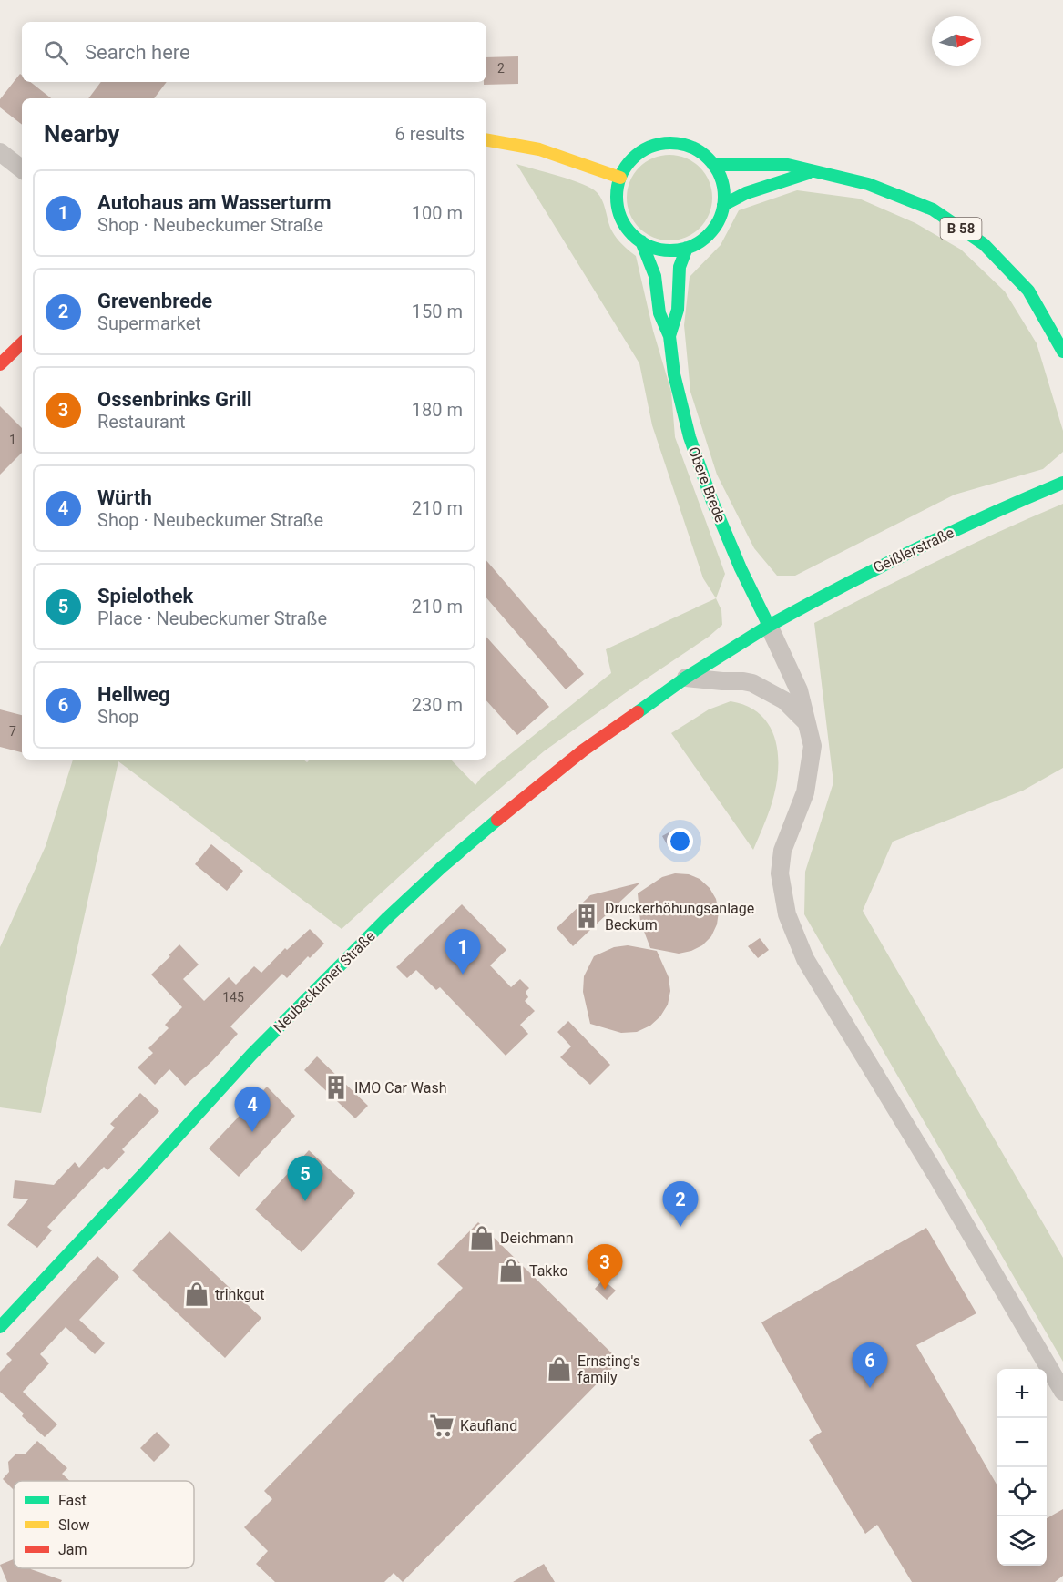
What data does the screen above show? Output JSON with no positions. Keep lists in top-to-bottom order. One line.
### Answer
{"streets":{"main road":["B 58","Obere Brede","Geißlerstraße","Neubeckumer Straße"]},"crossings":[["B 58","Obere Brede"],["Obere Brede","Geißlerstraße"],["Obere Brede","Neubeckumer Straße"],["Geißlerstraße","Neubeckumer Straße"]],"places":{"building":["Druckerhöhungsanlage Beckum","IMO Car Wash"],"shop":["Deichmann","Takko","trinkgut","Ernsting's family"],"supermarket":["Kaufland"]},"house_numbers":["2","1","7","145"],"legend":["Fast","Slow","Jam"],"north":"right","page":{"search":"Search here","heading":["Nearby","6 results"],"list":[{"mark":"1","name":"Autohaus am Wasserturm","note":"Shop · Neubeckumer Straße","value":"100 m"},{"mark":"2","name":"Grevenbrede","note":"Supermarket","value":"150 m"},{"mark":"3","name":"Ossenbrinks Grill","note":"Restaurant","value":"180 m"},{"mark":"4","name":"Würth","note":"Shop · Neubeckumer Straße","value":"210 m"},{"mark":"5","name":"Spielothek","note":"Place · Neubeckumer Straße","value":"210 m"},{"mark":"6","name":"Hellweg","note":"Shop","value":"230 m"}],"pins":["1","4","5","2","3","6"],"map_buttons":["+","−"]}}
